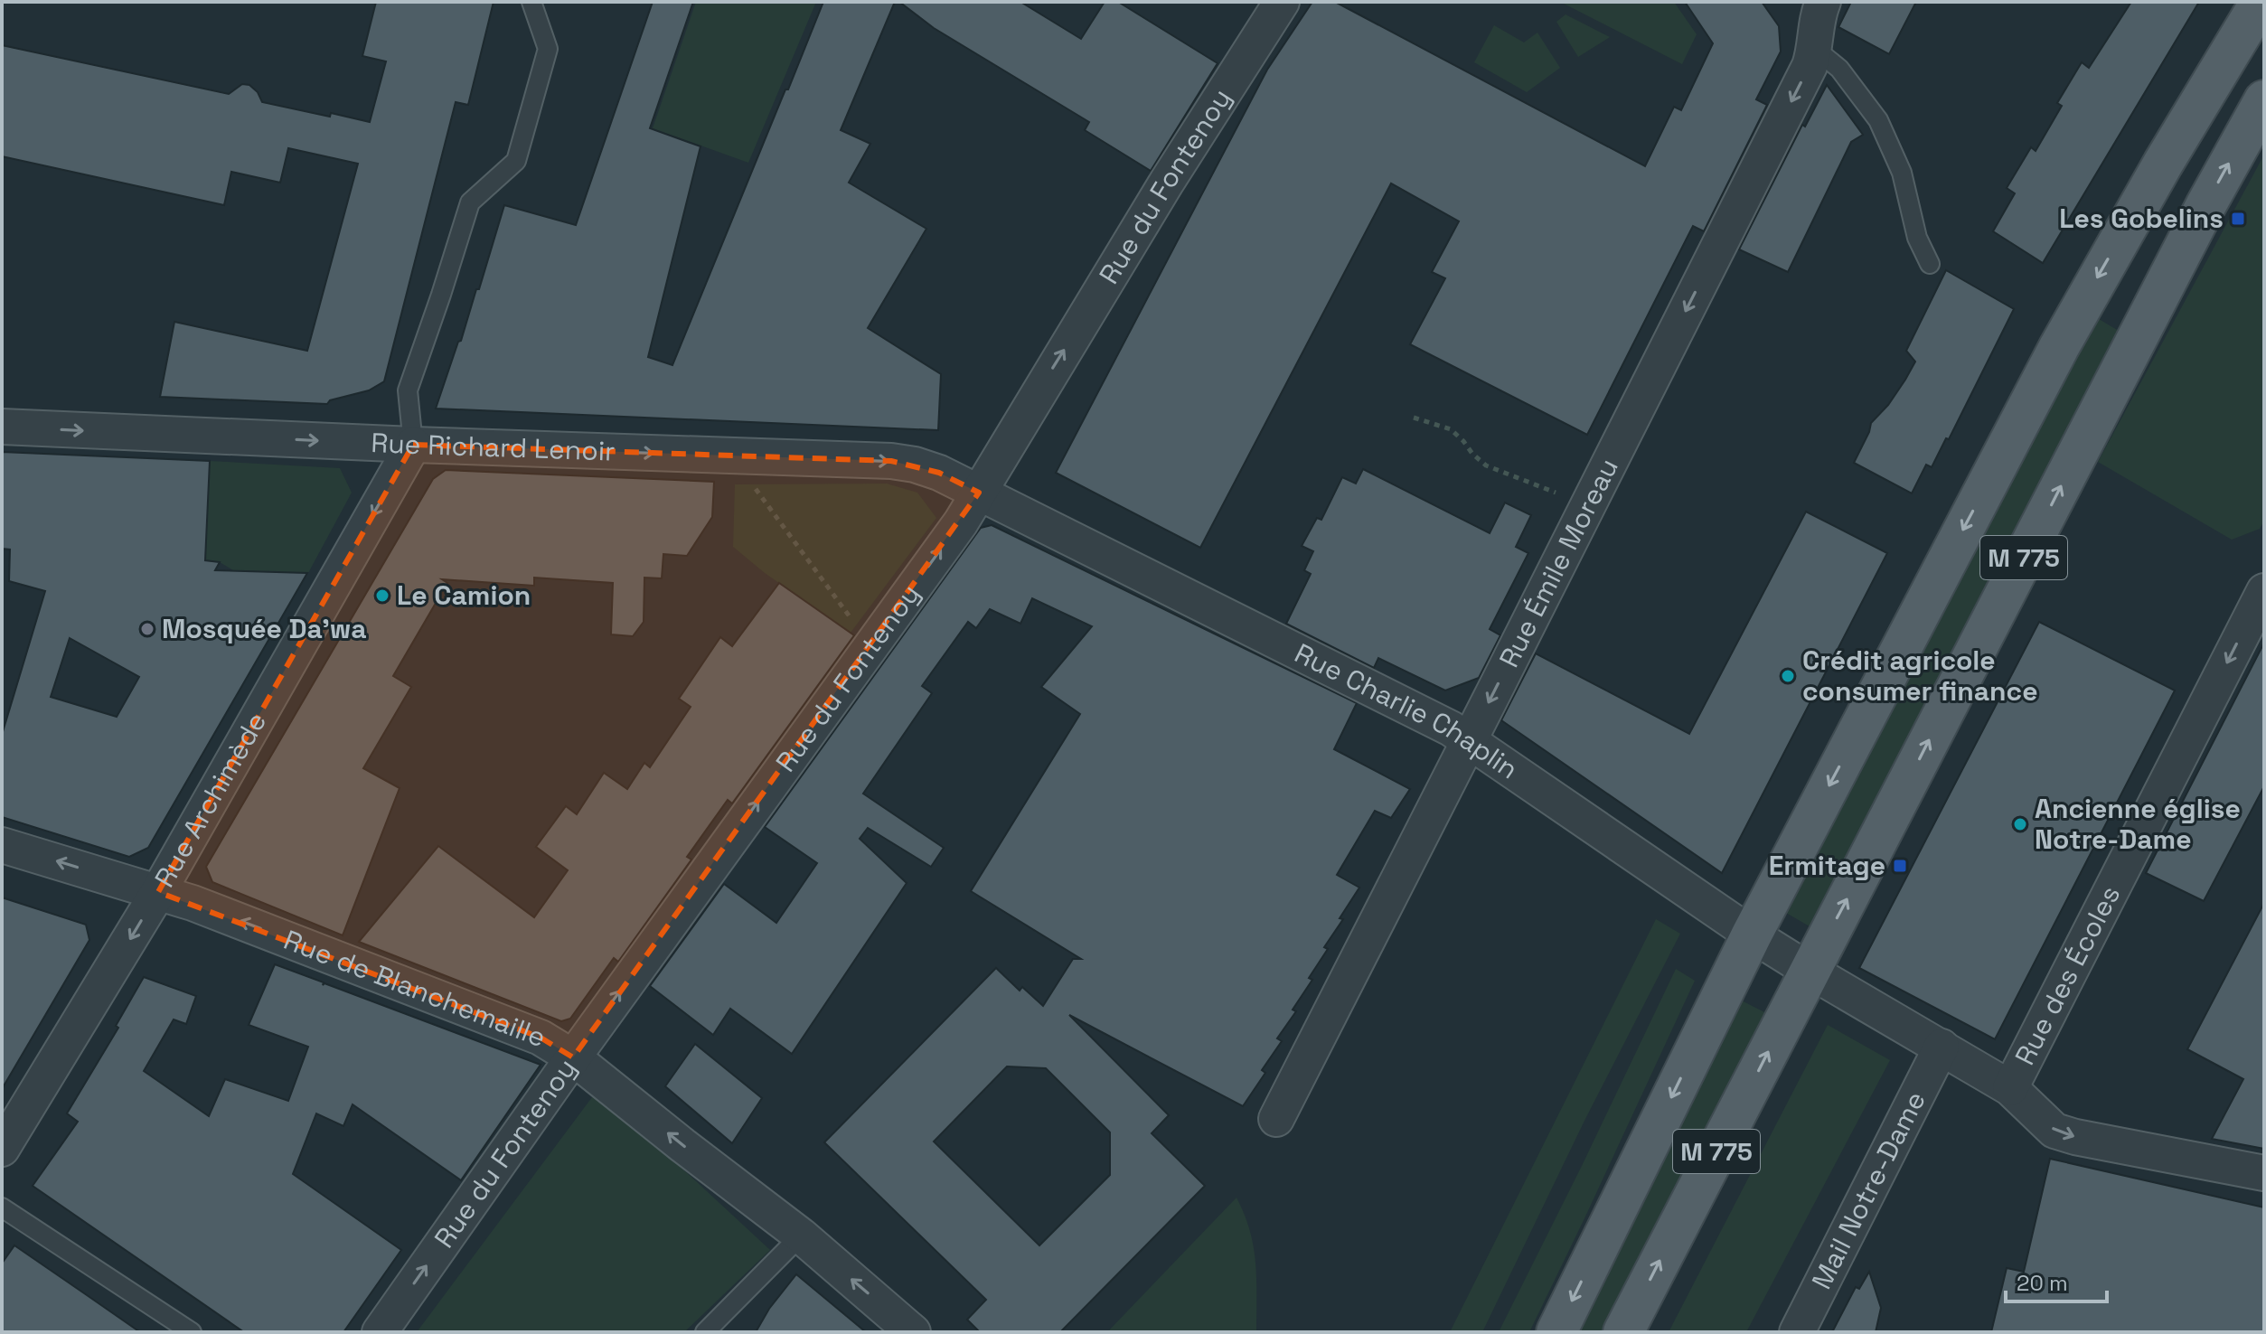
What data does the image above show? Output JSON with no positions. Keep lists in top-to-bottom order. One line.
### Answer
{"streets":{"main road":["M 775"],"street":["Rue du Fontenoy","Rue Richard Lenoir","Rue Émile Moreau","Rue Charlie Chaplin","Rue Archimède","Rue des Écoles","Rue de Blanchemaille","Mail Notre-Dame"]},"crossings":[["Rue du Fontenoy","Rue Richard Lenoir"],["Rue du Fontenoy","Rue Charlie Chaplin"],["Rue du Fontenoy","Rue de Blanchemaille"],["Rue Richard Lenoir","Rue Charlie Chaplin"],["Rue Richard Lenoir","Rue Archimède"],["M 775","Rue Charlie Chaplin"],["Rue Émile Moreau","Rue Charlie Chaplin"],["Rue Charlie Chaplin","Rue des Écoles"],["Rue Charlie Chaplin","Mail Notre-Dame"],["Rue Archimède","Rue de Blanchemaille"]],"one_way":["Rue du Fontenoy","Rue Richard Lenoir","Rue Émile Moreau","Rue Archimède","Rue des Écoles","Rue de Blanchemaille"],"places":{"transit":["Les Gobelins","Ermitage"],"other":["Le Camion","Mosquée Da'wa","Crédit agricole consumer finance","Ancienne église Notre-Dame"]},"scale_bar":"20 m"}
